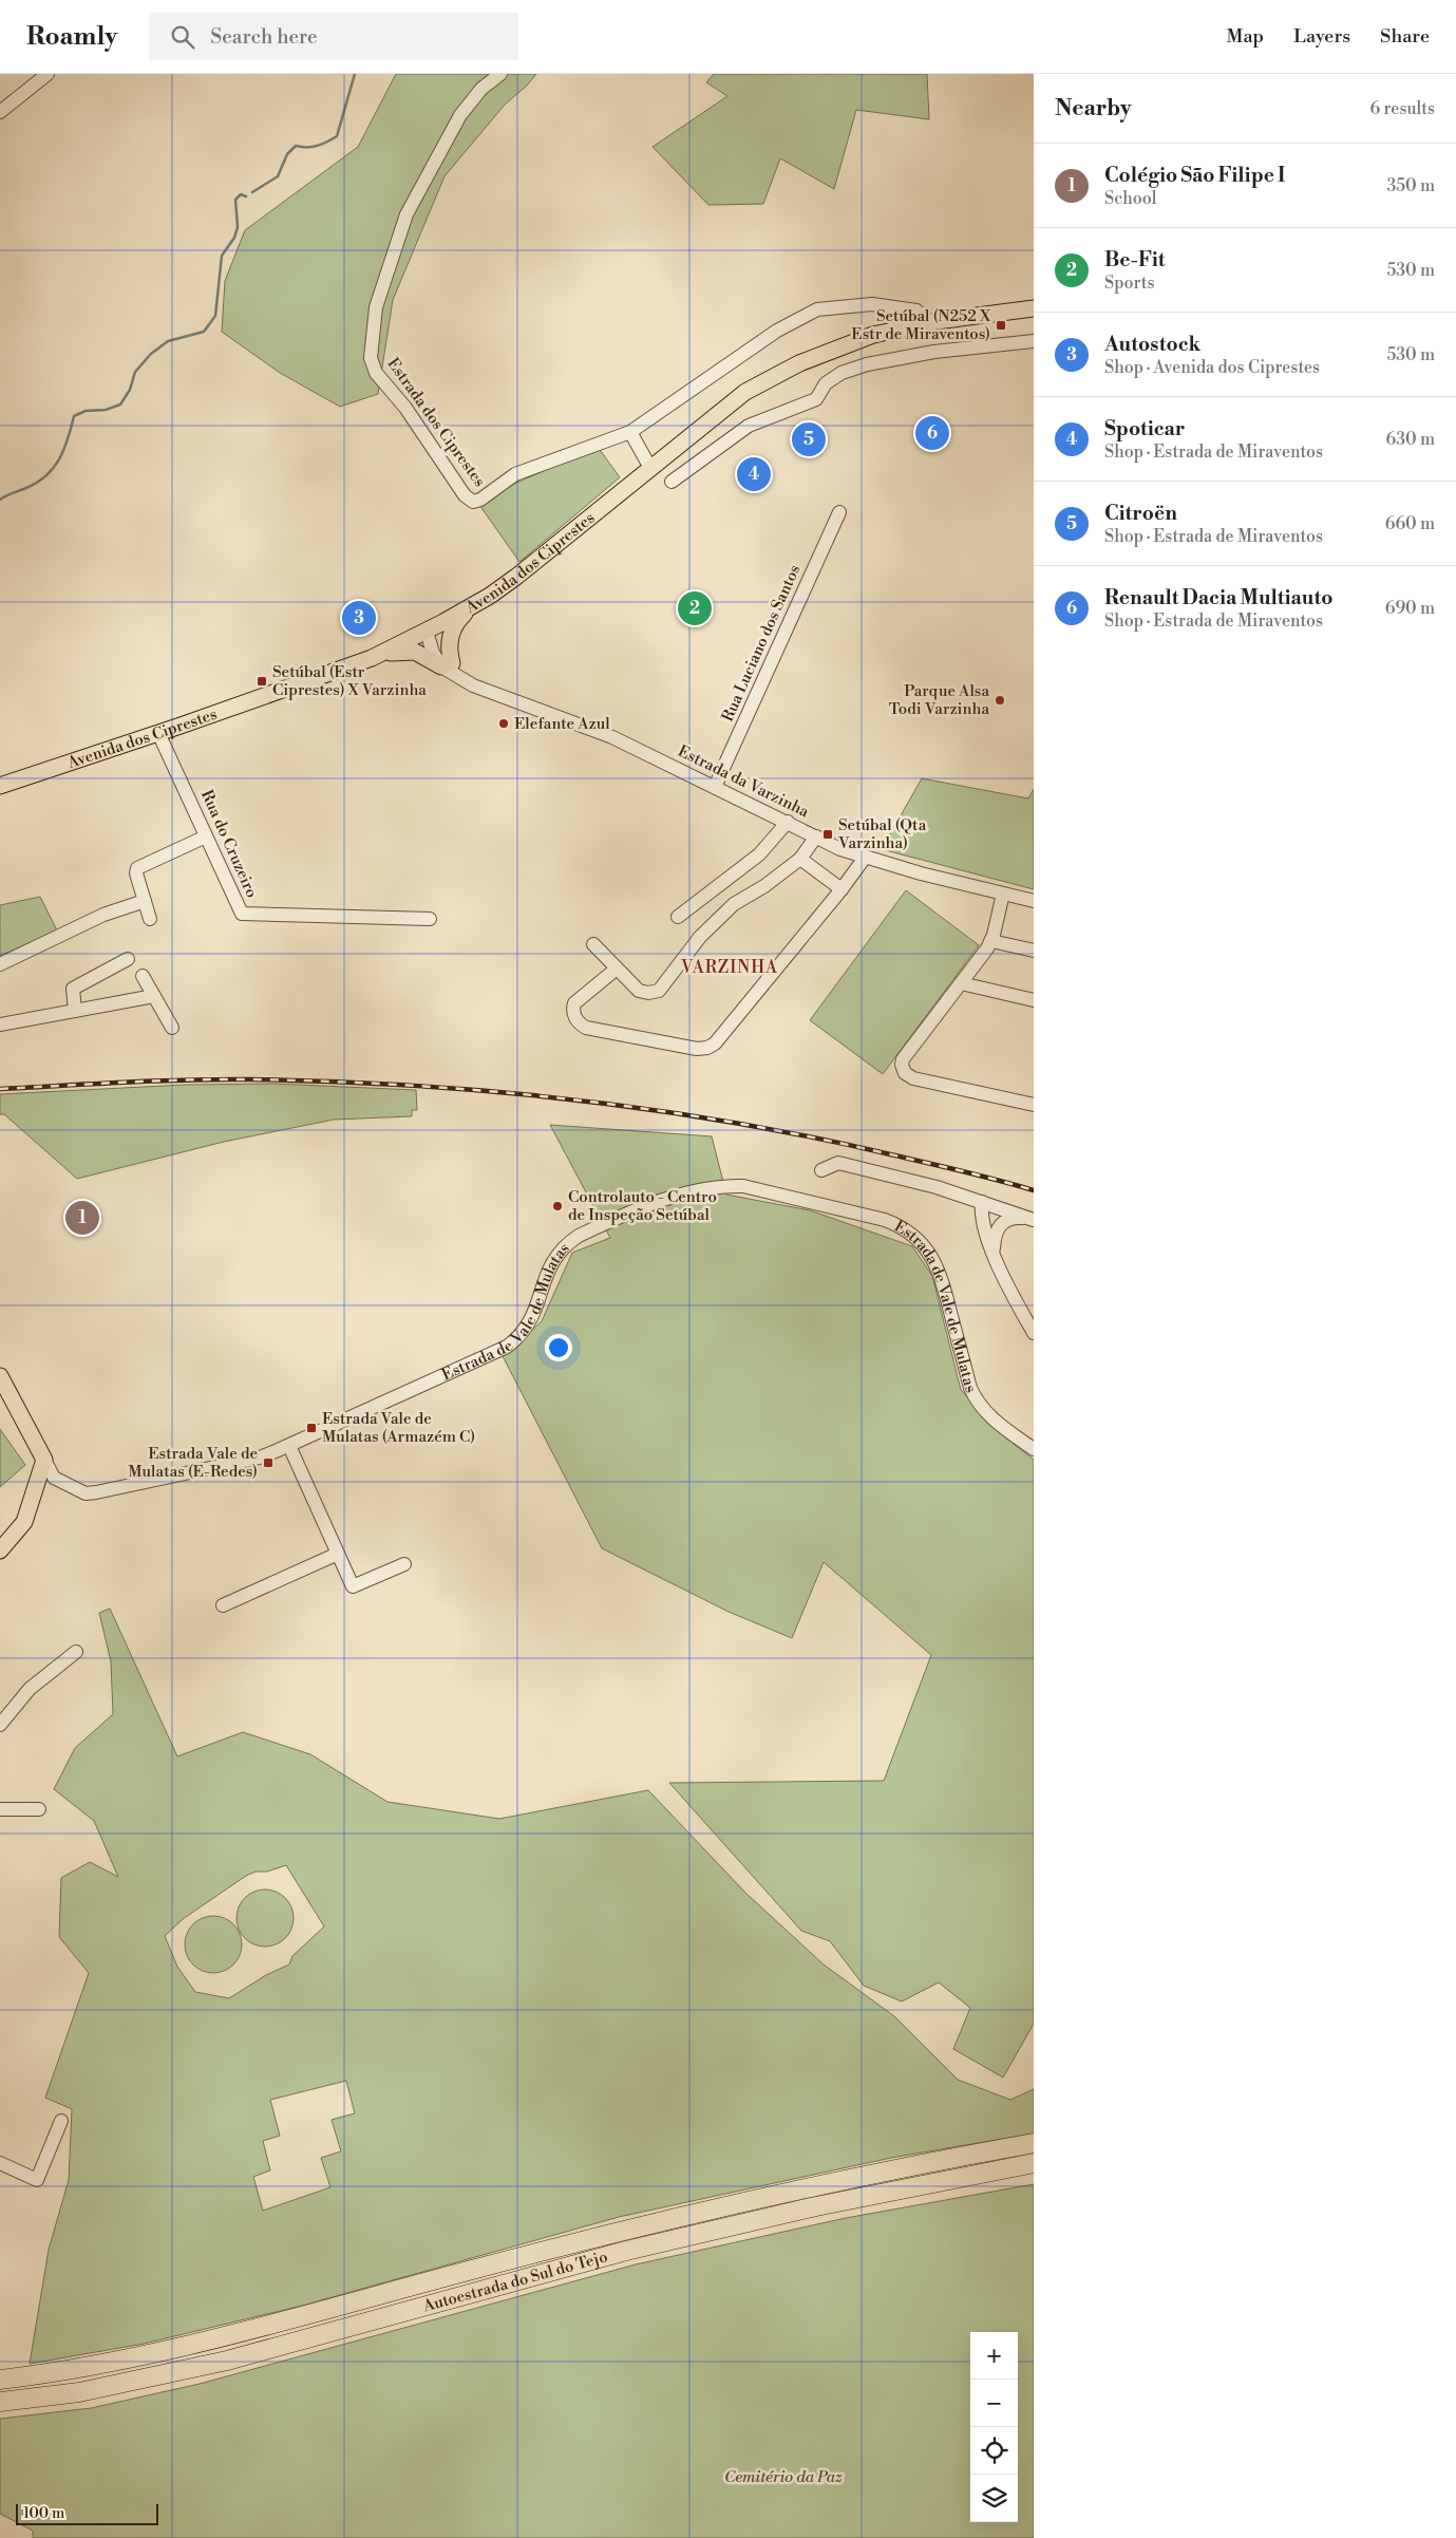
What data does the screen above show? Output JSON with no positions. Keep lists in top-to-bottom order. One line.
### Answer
{"streets":{"highway":["Autoestrada do Sul do Tejo"],"main road":["Avenida dos Ciprestes","Estrada de Vale de Mulatas"],"street":["Estrada dos Ciprestes","Rua Luciano dos Santos","Estrada da Varzinha","Rua do Cruzeiro"]},"crossings":[["Estrada dos Ciprestes","Avenida dos Ciprestes"],["Avenida dos Ciprestes","Rua do Cruzeiro"],["Rua Luciano dos Santos","Estrada da Varzinha"]],"districts":["VARZINHA"],"parks":["Cemitério da Paz"],"places":{"transit":["Setúbal (N252 X Estr de Miraventos)","Setúbal (Estr Ciprestes) X Varzinha","Setúbal (Qta Varzinha)","Estrada Vale de Mulatas (Armazém C)","Estrada Vale de Mulatas (E-Redes)"],"other":["Parque Alsa Todi Varzinha","Elefante Azul","Controlauto - Centro de Inspeção Setúbal"]},"scale_bar":"100 m","page":{"header":"Roamly","search":"Search here","nav":["Map","Layers","Share"],"heading":["Nearby","6 results"],"list":[{"mark":"1","name":"Colégio São Filipe I","note":"School","value":"350 m"},{"mark":"2","name":"Be-Fit","note":"Sports","value":"530 m"},{"mark":"3","name":"Autostock","note":"Shop · Avenida dos Ciprestes","value":"530 m"},{"mark":"4","name":"Spoticar","note":"Shop · Estrada de Miraventos","value":"630 m"},{"mark":"5","name":"Citroën","note":"Shop · Estrada de Miraventos","value":"660 m"},{"mark":"6","name":"Renault Dacia Multiauto","note":"Shop · Estrada de Miraventos","value":"690 m"}],"pins":["6","5","4","2","3","1"],"map_buttons":["+","−"],"scale":"100 m"}}
